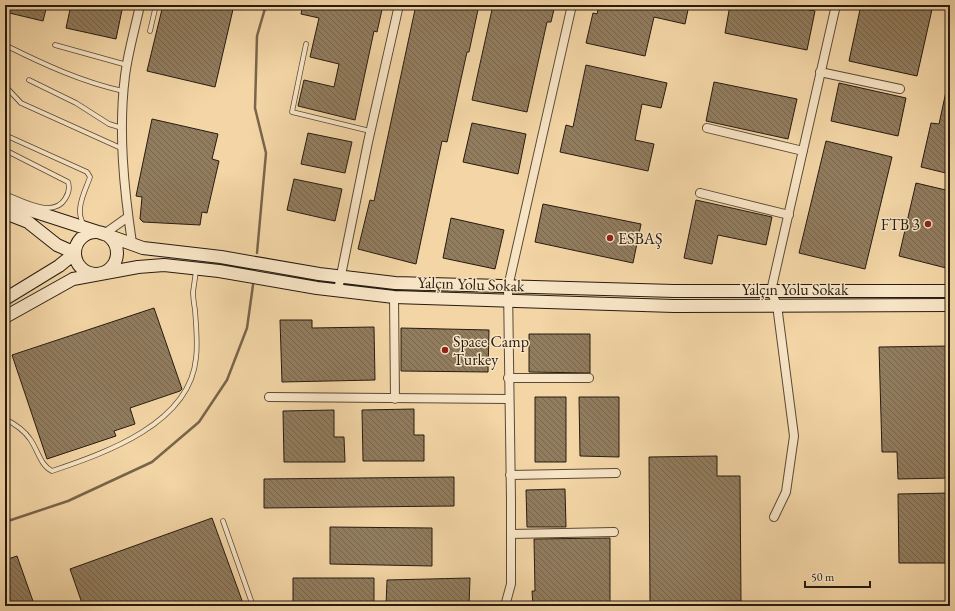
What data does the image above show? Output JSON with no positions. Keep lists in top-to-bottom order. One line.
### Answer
{"streets":{"street":["Yalçın Yolu Sokak"]},"places":["FTB 3","ESBAŞ","Space Camp Turkey"],"scale_bar":"50 m"}
